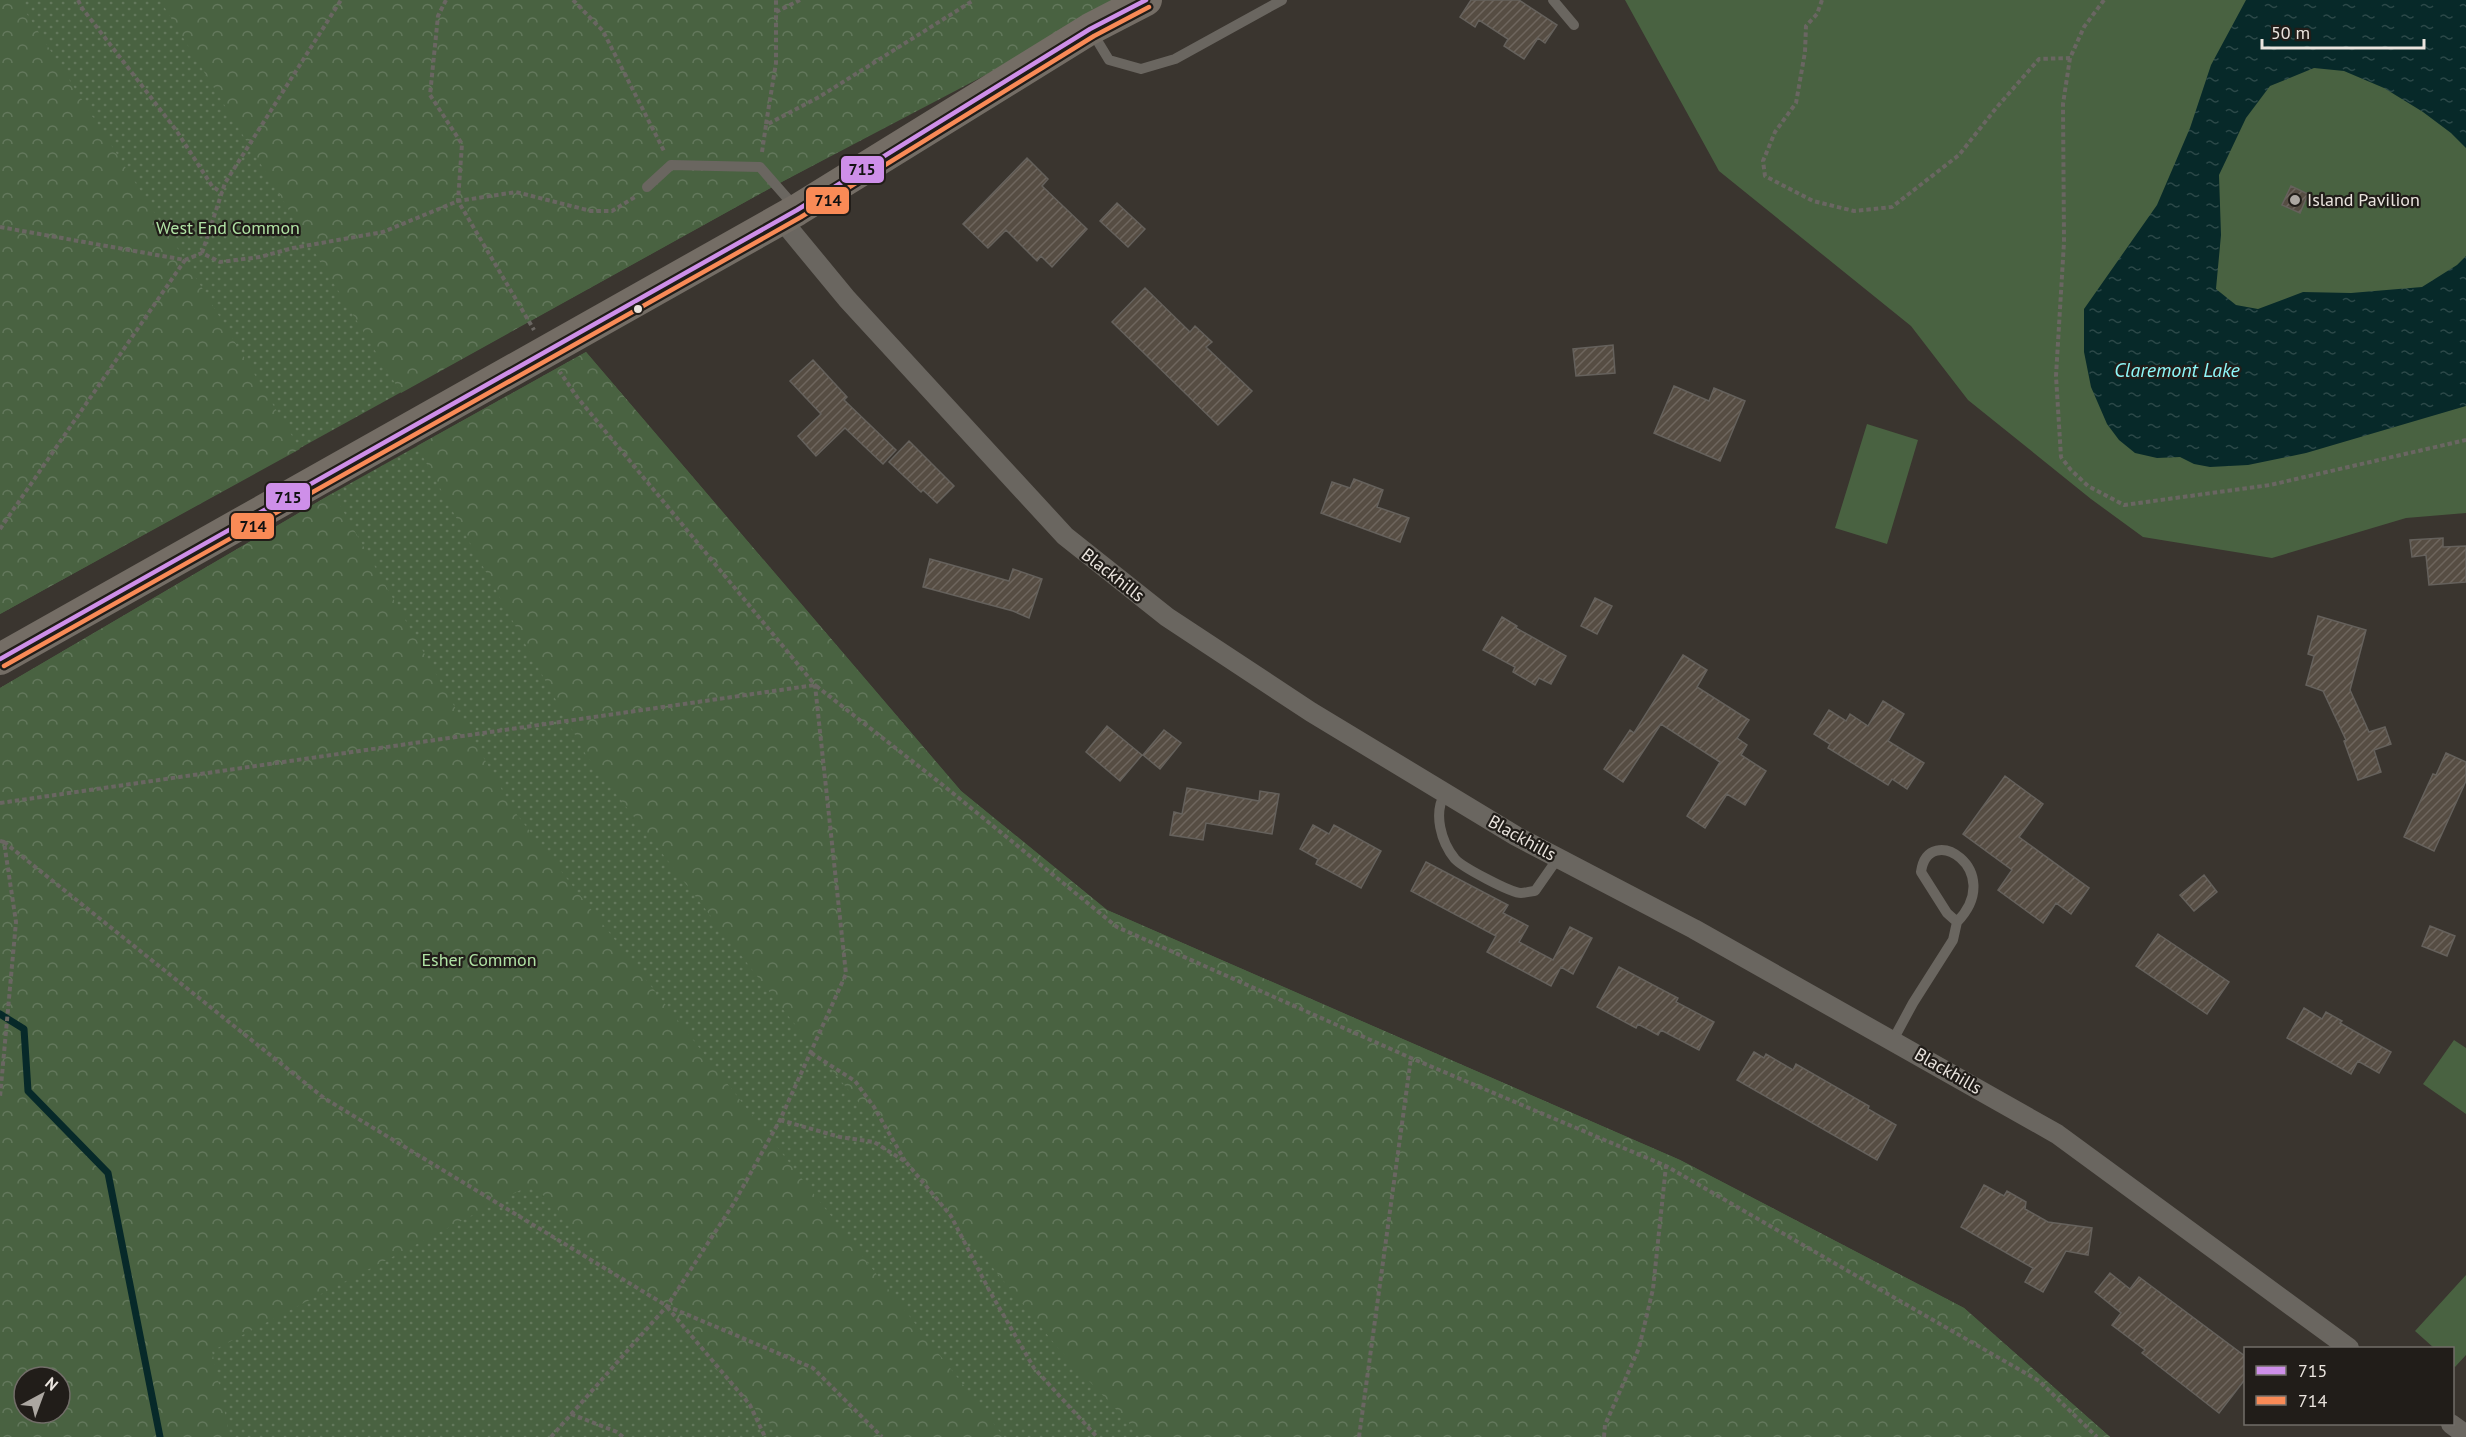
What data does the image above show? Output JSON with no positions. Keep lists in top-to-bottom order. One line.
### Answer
{"streets":{"street":["Blackhills"]},"water":["Claremont Lake"],"parks":["West End Common","Esher Common"],"places":["Island Pavilion"],"lines":["transit line 715","transit line 714"],"legend":["715","714"],"scale_bar":"50 m","north":"top right"}
